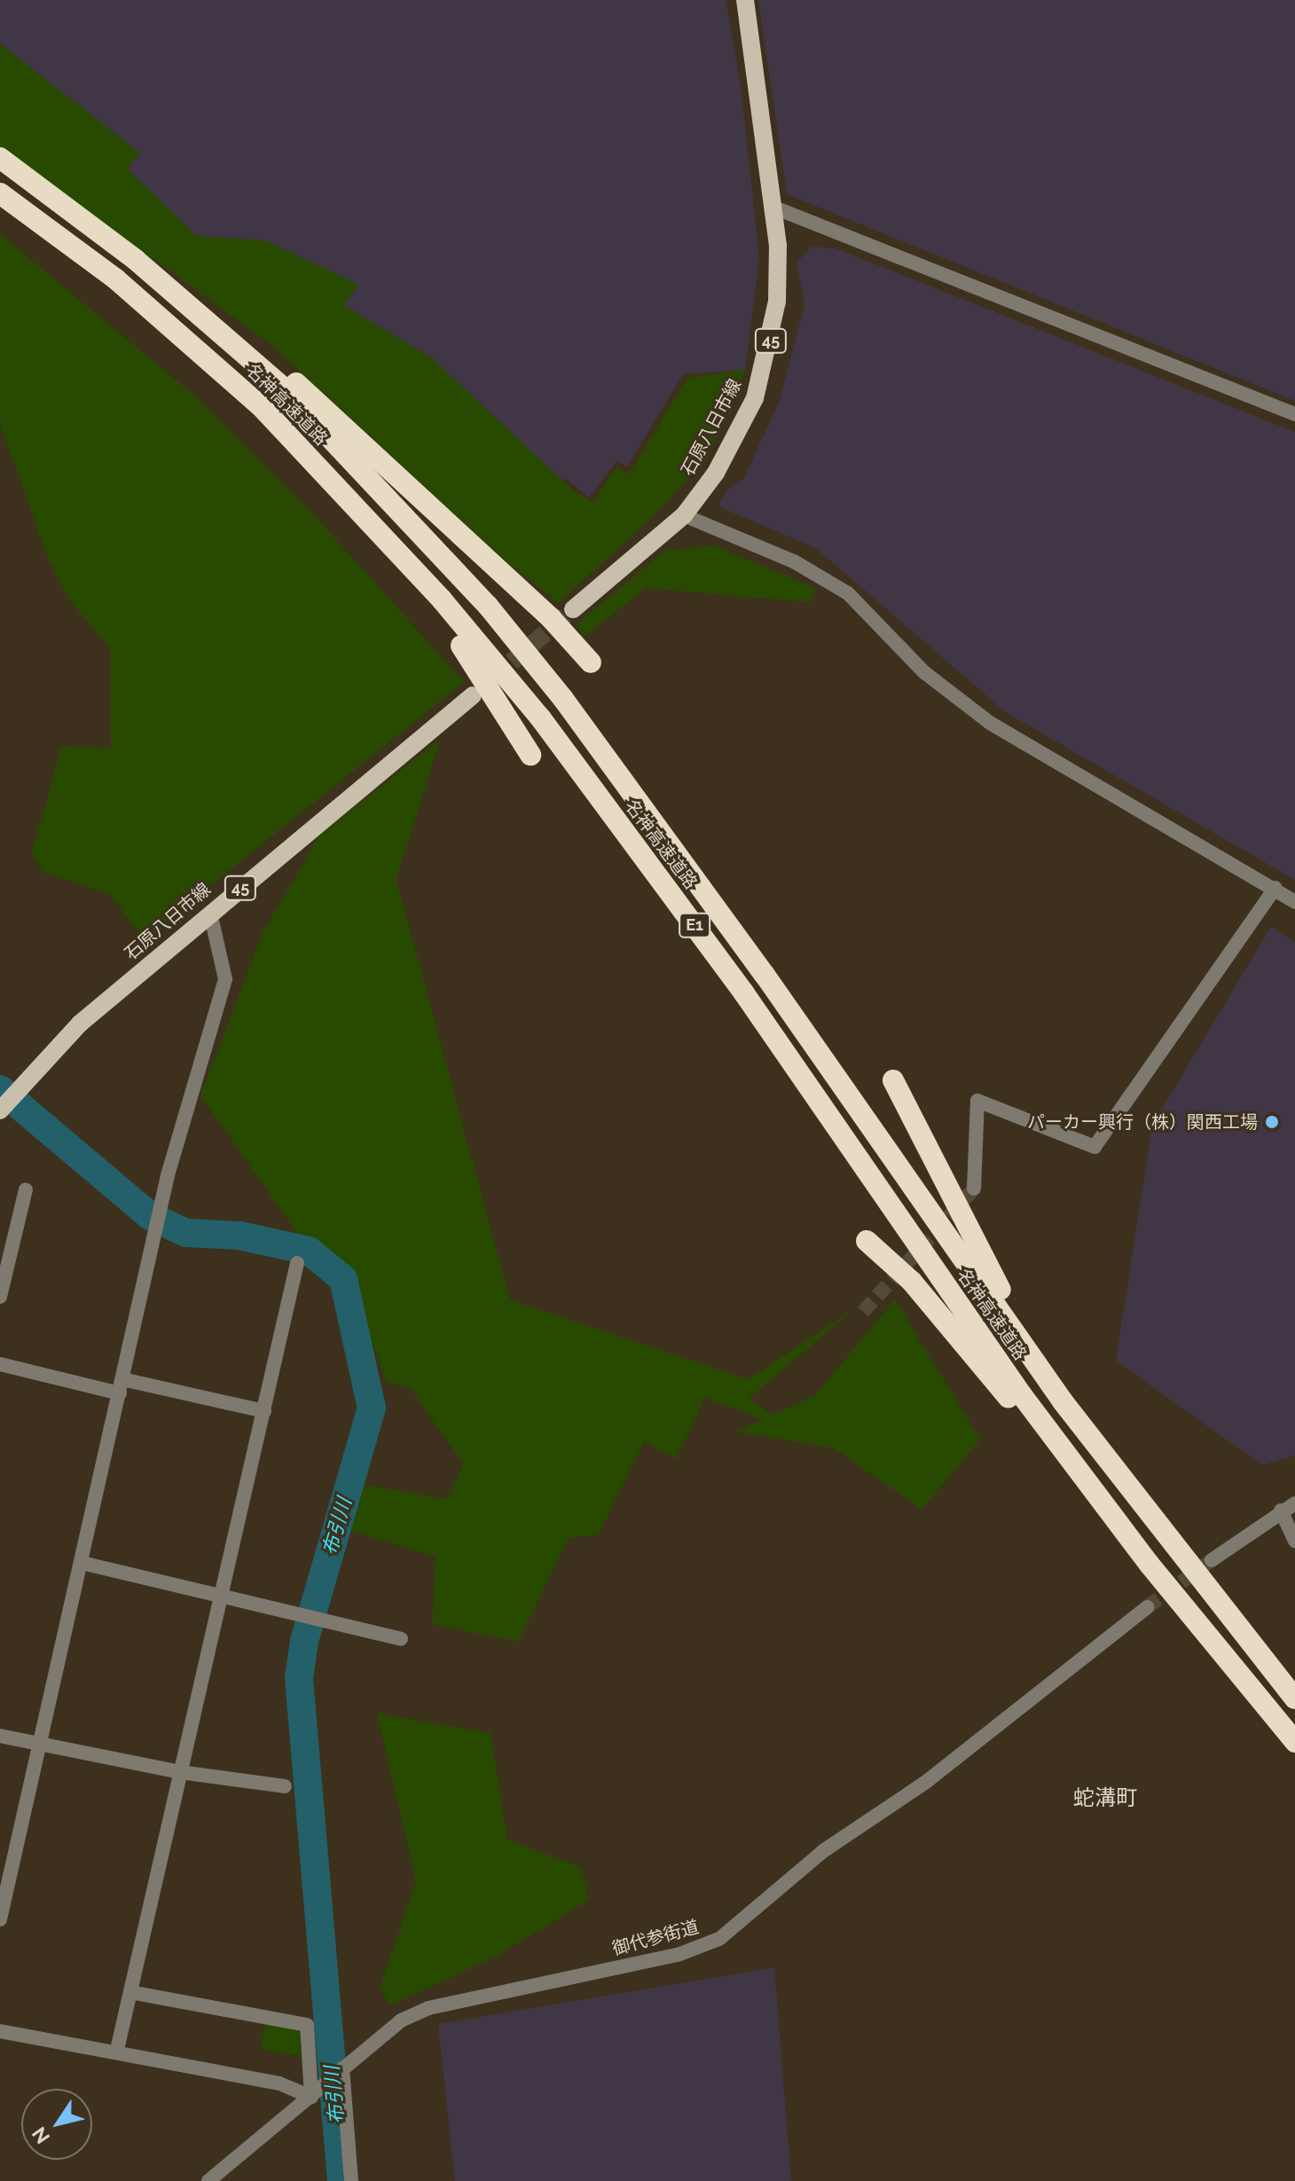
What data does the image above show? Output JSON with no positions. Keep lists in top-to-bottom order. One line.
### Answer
{"streets":{"highway":["名神高速道路","E1"],"main road":["45","石原八日市線"],"street":["御代参街道"]},"districts":["蛇溝町"],"water":["布引川"],"places":["パーカー興行（株）関西工場"],"north":"bottom left"}
